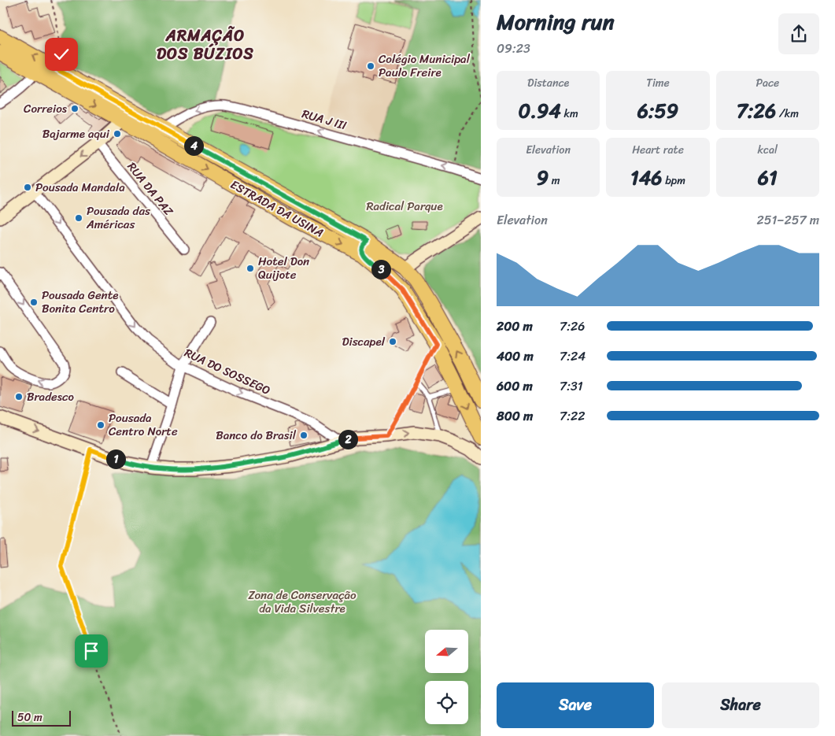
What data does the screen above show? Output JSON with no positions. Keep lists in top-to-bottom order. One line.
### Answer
{"streets":{"main road":["ESTRADA DA USINA"],"street":["RUA J III","RUA DA PAZ","RUA DO SOSSEGO"]},"crossings":[["RUA J III","ESTRADA DA USINA"]],"one_way":["RUA J III","RUA DO SOSSEGO"],"districts":["ARMAÇÃO DOS BÚZIOS"],"parks":["Radical Parque","Zona de Conservação da Vida Silvestre"],"places":["Colégio Municipal Paulo Freire","Correios","Bajarme aqui","Pousada Mandala","Pousada das Américas","Hotel Don Quijote","Pousada Gente Bonita Centro","Discapel","Bradesco","Pousada Centro Norte","Banco do Brasil"],"scale_bar":"50 m","north":"left","page":{"heading":["Morning run","09:23"],"stats":[["Distance","0.94 km"],["Time","6:59"],["Pace","7:26 /km"],["Elevation","9 m"],["Heart rate","146 bpm"],["kcal","61"]],"pins":["4","3","2","1"],"chart":["Elevation","251–257 m"],"list":[{"name":"200 m","note":"7:26"},{"name":"400 m","note":"7:24"},{"name":"600 m","note":"7:31"},{"name":"800 m","note":"7:22"}],"buttons":["Save","Share"],"scale":"50 m"}}
